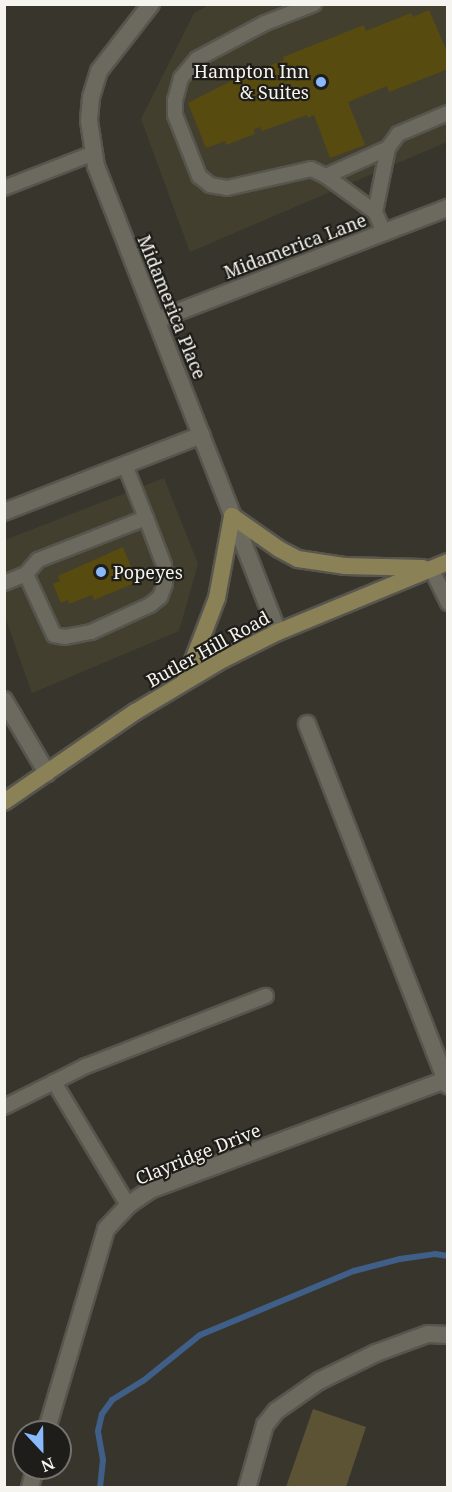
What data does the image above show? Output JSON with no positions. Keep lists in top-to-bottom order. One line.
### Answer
{"streets":{"main road":["Butler Hill Road"],"street":["Midamerica Lane","Midamerica Place","Clayridge Drive"]},"crossings":[["Midamerica Lane","Midamerica Place"],["Midamerica Place","Butler Hill Road"]],"places":["Hampton Inn & Suites","Popeyes"],"north":"bottom"}
